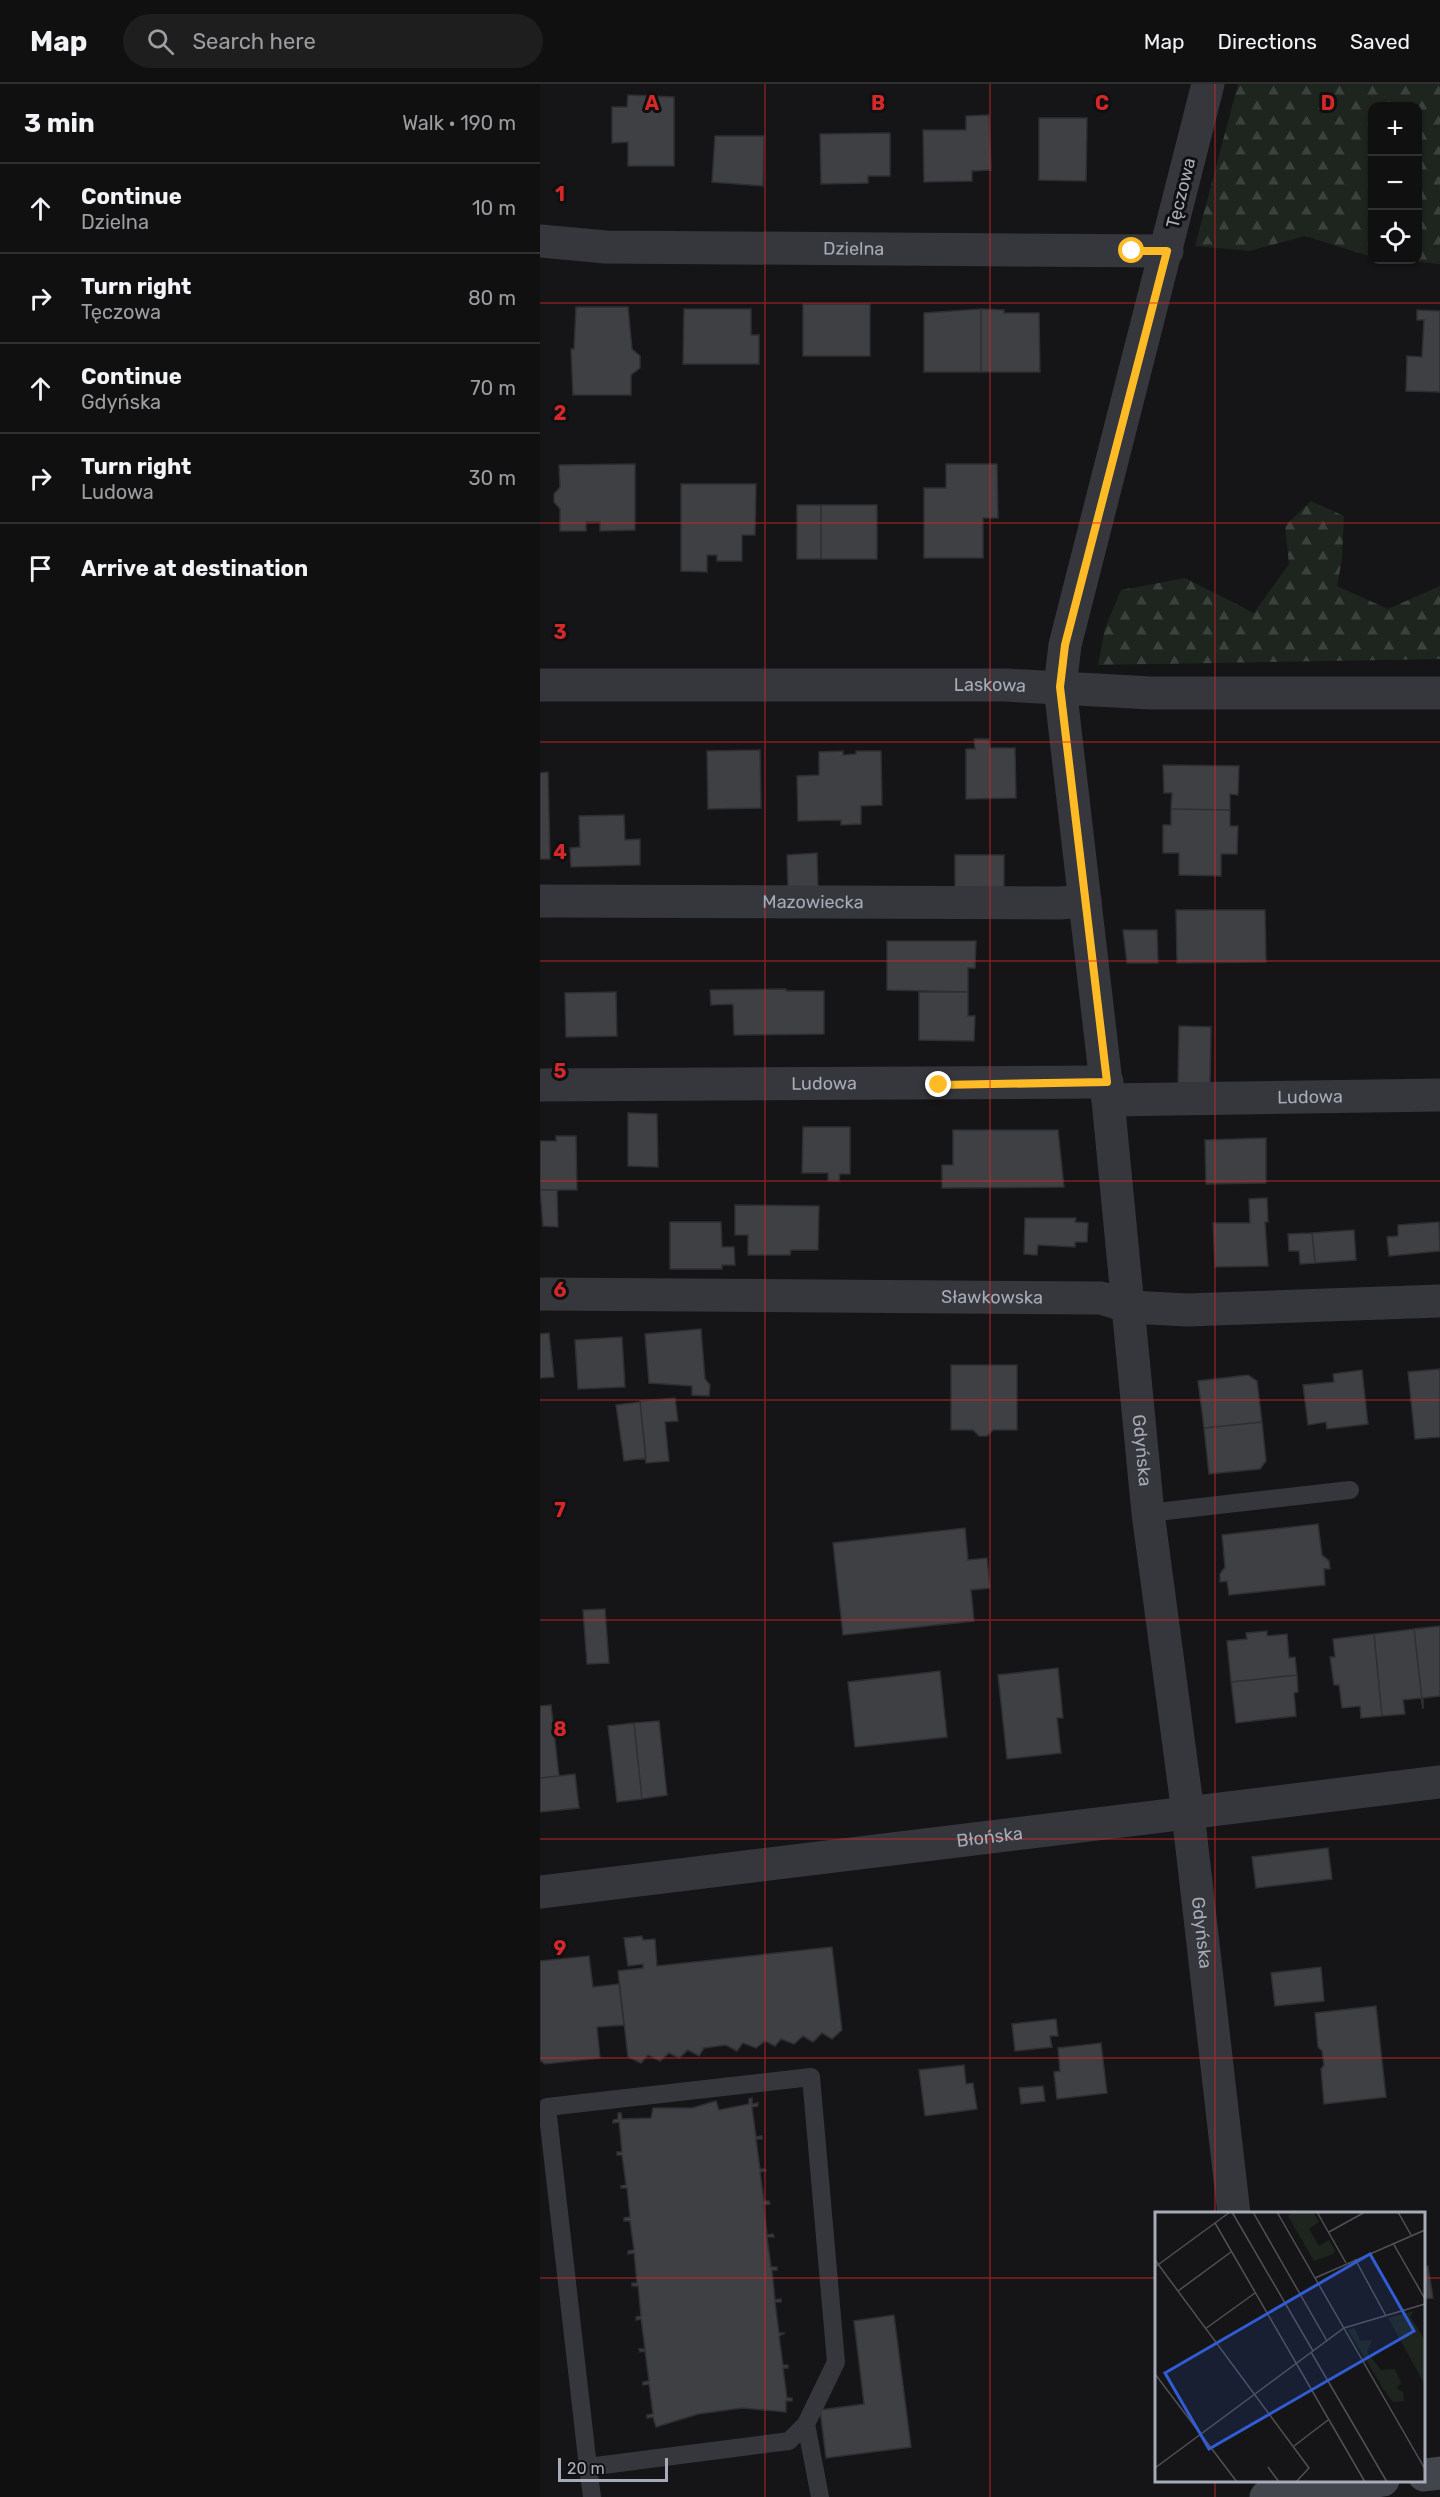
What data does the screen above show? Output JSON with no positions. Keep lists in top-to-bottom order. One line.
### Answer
{"streets":{"street":["Tęczowa","Dzielna","Laskowa","Mazowiecka","Ludowa","Sławkowska","Gdyńska","Błońska"]},"crossings":[["Tęczowa","Dzielna"],["Tęczowa","Laskowa"],["Tęczowa","Gdyńska"],["Laskowa","Gdyńska"],["Mazowiecka","Gdyńska"],["Ludowa","Gdyńska"],["Sławkowska","Gdyńska"],["Gdyńska","Błońska"]],"scale_bar":"20 m","page":{"header":"Map","search":"Search here","nav":["Map","Directions","Saved"],"heading":["3 min","Walk · 190 m"],"map_buttons":["+","−"],"list":[["Continue","Dzielna","10 m"],["Turn right","Tęczowa","80 m"],["Continue","Gdyńska","70 m"],["Turn right","Ludowa","30 m"],"Arrive at destination"],"scale":"20 m"},"grid":{"columns":["A","B","C","D"],"rows":["1","2","3","4","5","6","7","8","9"]}}
